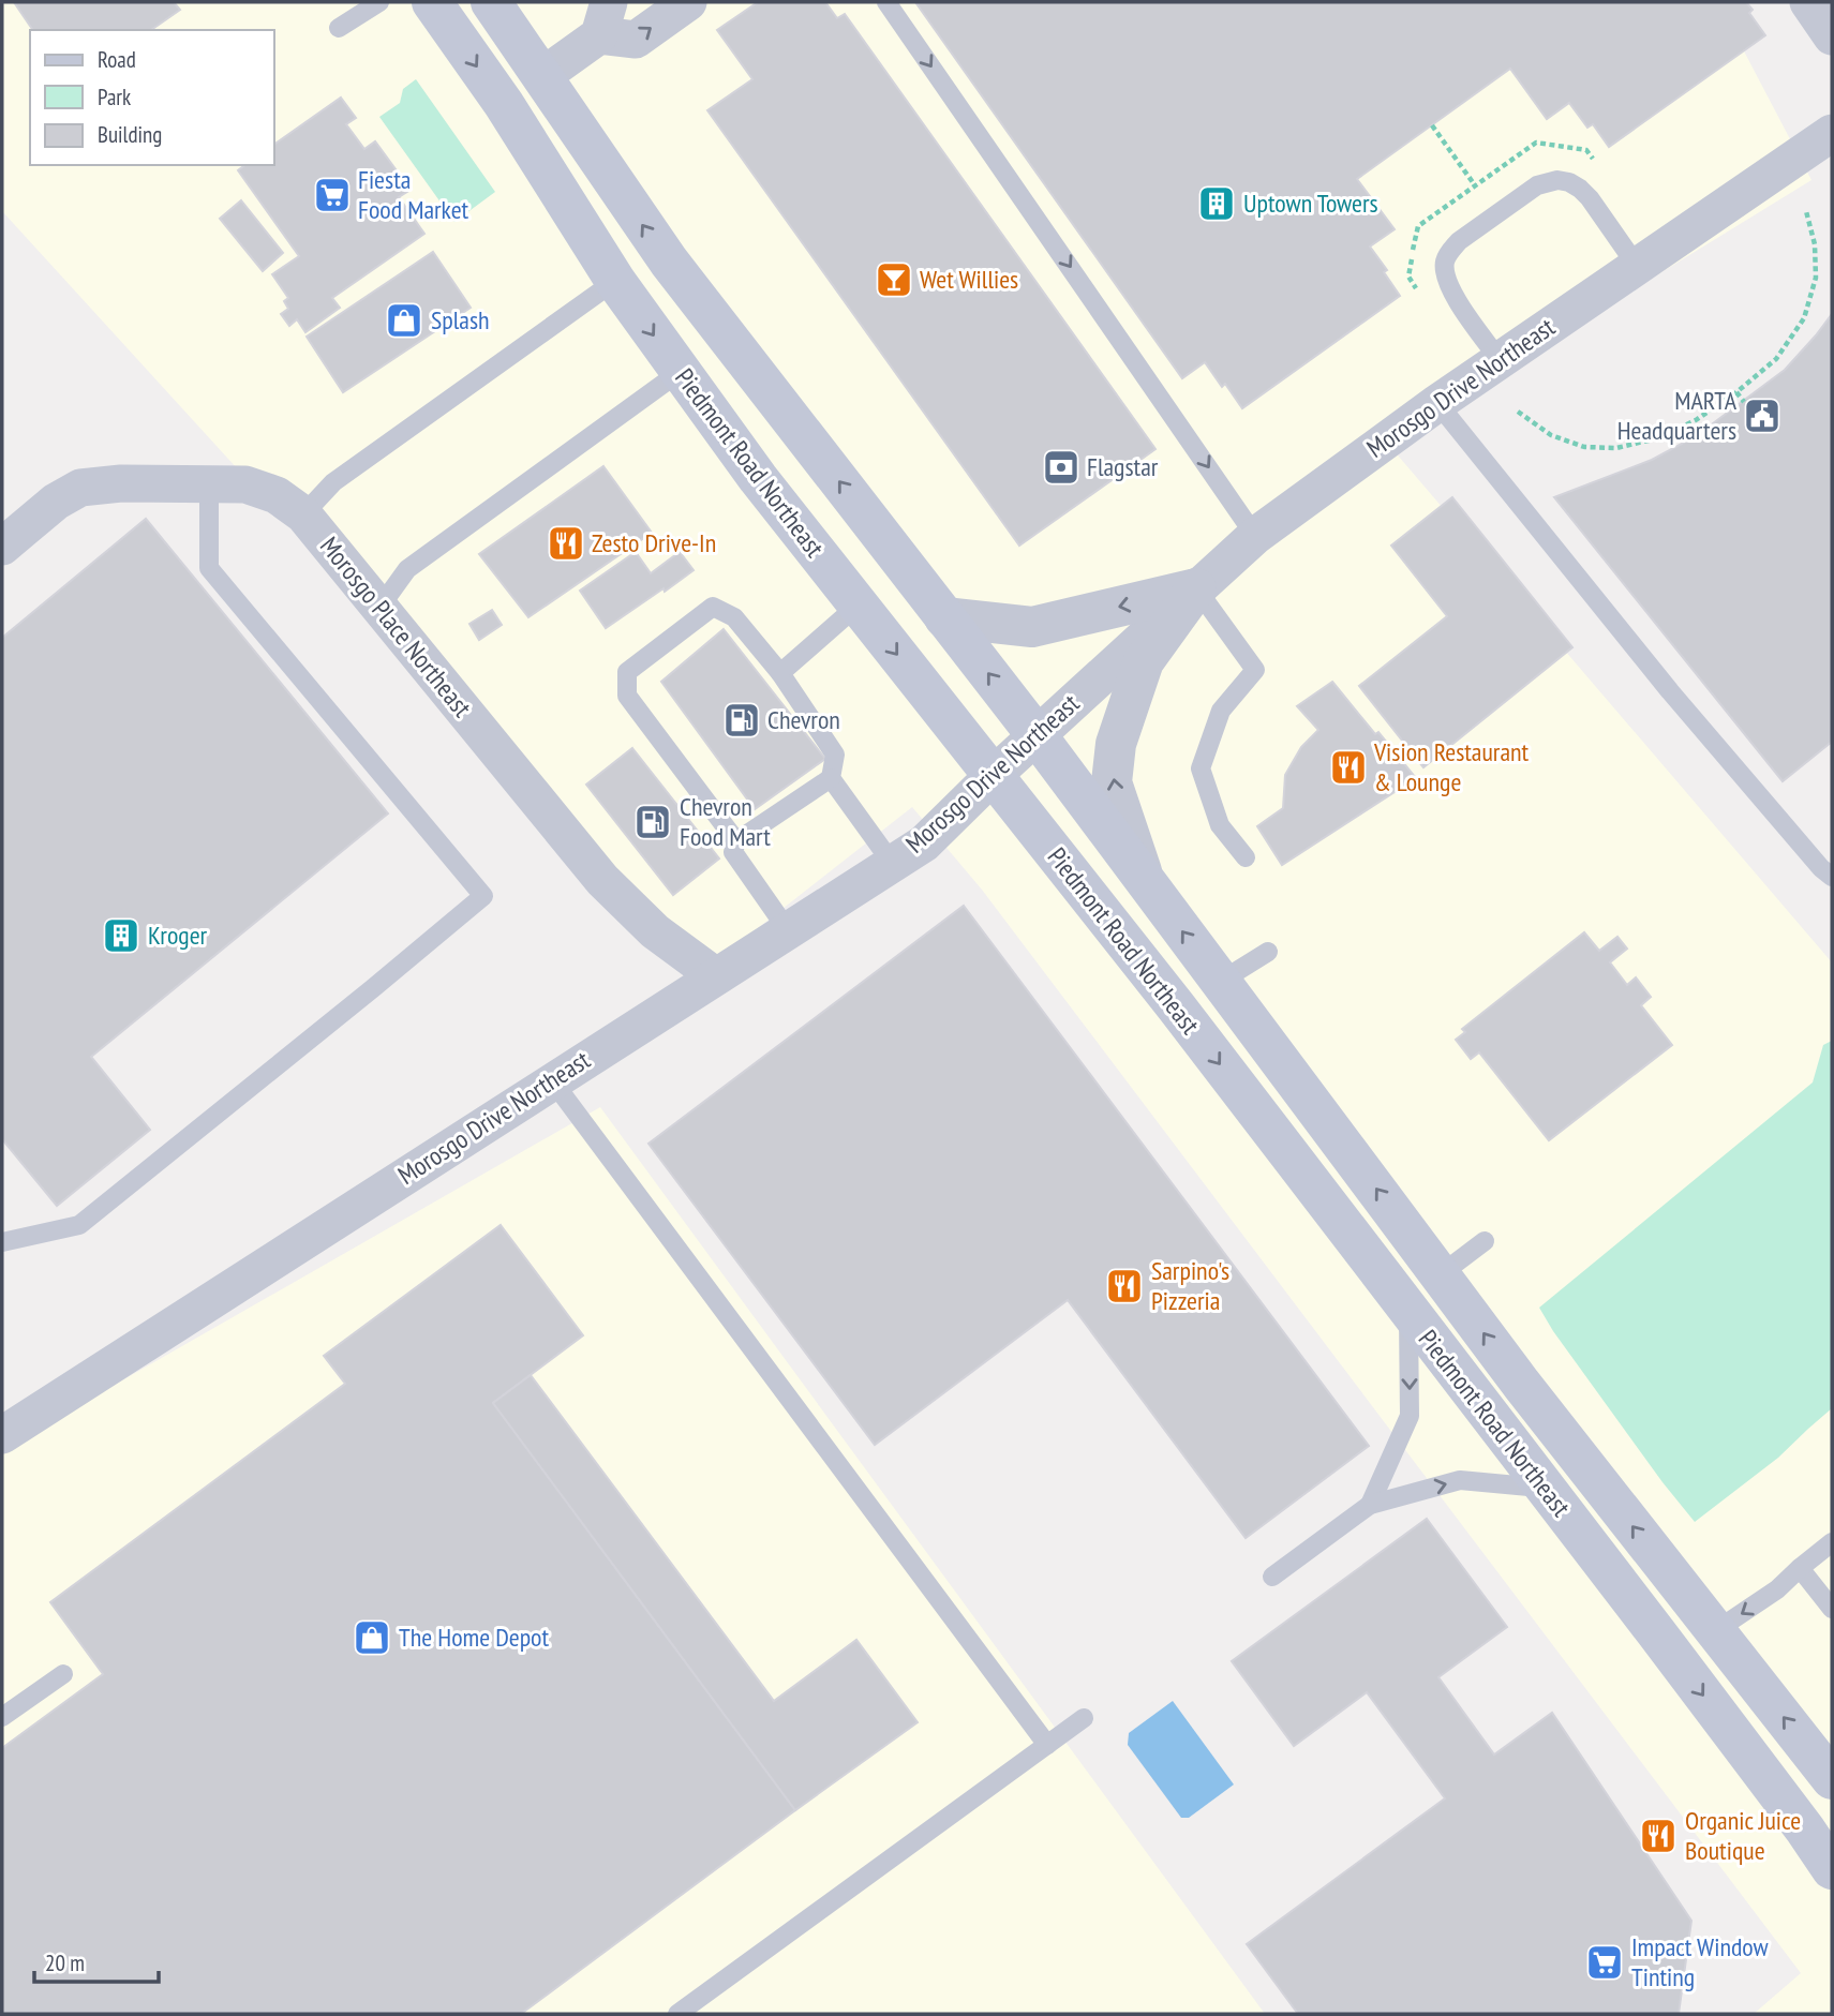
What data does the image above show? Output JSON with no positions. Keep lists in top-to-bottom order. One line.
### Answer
{"streets":{"main road":["Piedmont Road Northeast"],"street":["Morosgo Drive Northeast","Morosgo Place Northeast"]},"crossings":[["Morosgo Drive Northeast","Piedmont Road Northeast"],["Morosgo Drive Northeast","Morosgo Place Northeast"]],"places":{"supermarket":["Fiesta Food Market","Impact Window Tinting"],"building":["Uptown Towers","Kroger"],"bar":["Wet Willies"],"shop":["Splash","The Home Depot"],"public building":["MARTA Headquarters"],"bank":["Flagstar"],"restaurant":["Zesto Drive-In","Vision Restaurant & Lounge","Sarpino's Pizzeria","Organic Juice Boutique"],"fuel station":["Chevron","Chevron Food Mart"]},"legend":["Road","Park","Building"],"scale_bar":"20 m"}
